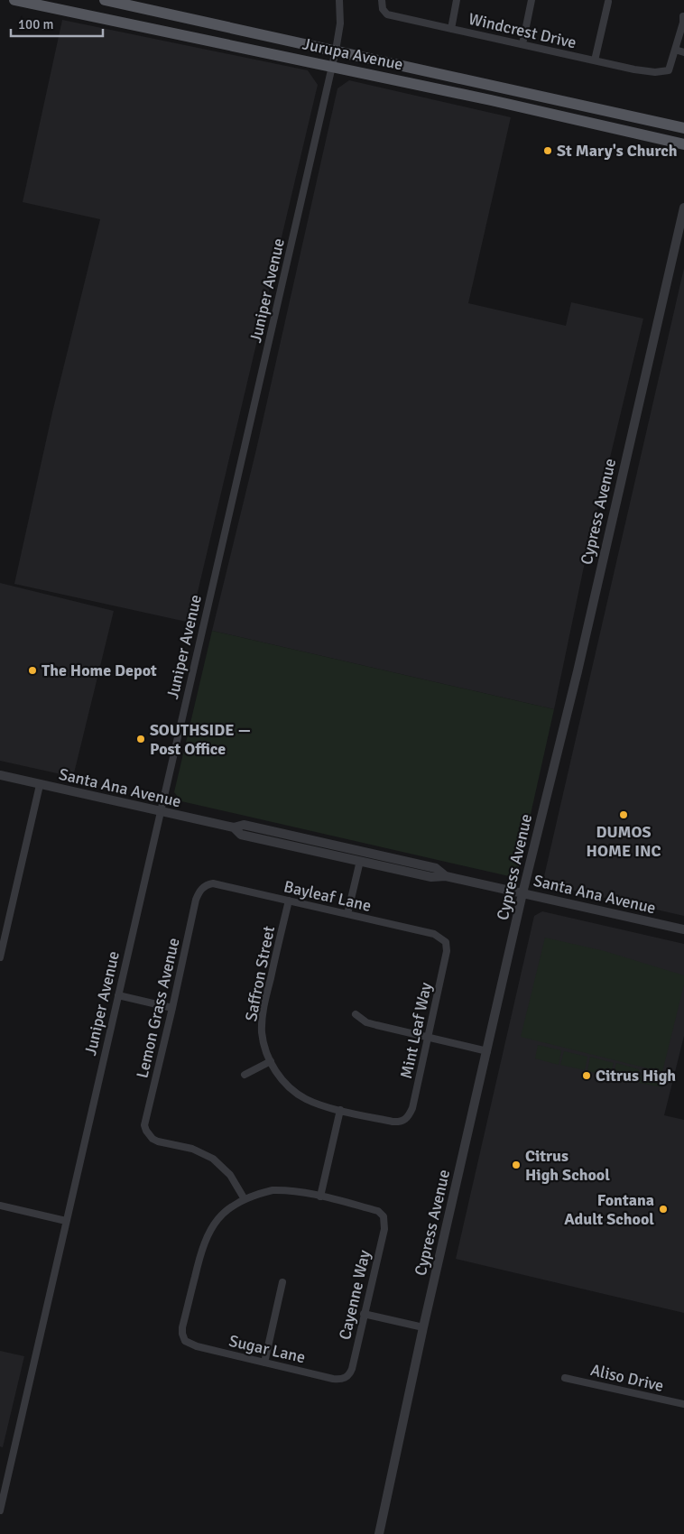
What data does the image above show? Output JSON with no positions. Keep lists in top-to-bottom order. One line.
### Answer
{"streets":{"main road":["Jurupa Avenue"],"street":["Windcrest Drive","Juniper Avenue","Cypress Avenue","Santa Ana Avenue","Bayleaf Lane","Saffron Street","Lemon Grass Avenue","Mint Leaf Way","Cayenne Way","Sugar Lane","Aliso Drive"]},"crossings":[["Jurupa Avenue","Juniper Avenue"],["Juniper Avenue","Santa Ana Avenue"],["Cypress Avenue","Santa Ana Avenue"],["Bayleaf Lane","Saffron Street"],["Bayleaf Lane","Lemon Grass Avenue"],["Bayleaf Lane","Mint Leaf Way"],["Saffron Street","Mint Leaf Way"],["Lemon Grass Avenue","Sugar Lane"],["Cayenne Way","Sugar Lane"]],"places":["St Mary's Church","The Home Depot","SOUTHSIDE — Post Office","DUMOS HOME INC","Citrus High","Citrus High School","Fontana Adult School"],"scale_bar":"100 m"}
